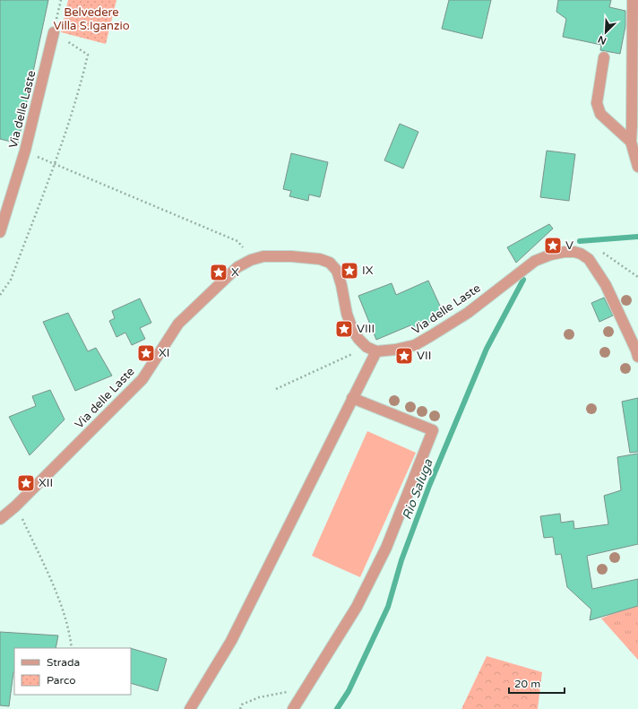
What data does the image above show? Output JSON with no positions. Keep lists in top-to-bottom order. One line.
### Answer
{"streets":{"street":["Via delle Laste"]},"water":["Rio Saluga"],"parks":["Belvedere Villa S.Iganzio"],"places":{"place":["V","IX","X","VIII","XI","VII","XII"]},"legend":["Strada","Parco"],"scale_bar":"20 m","north":"bottom left"}
